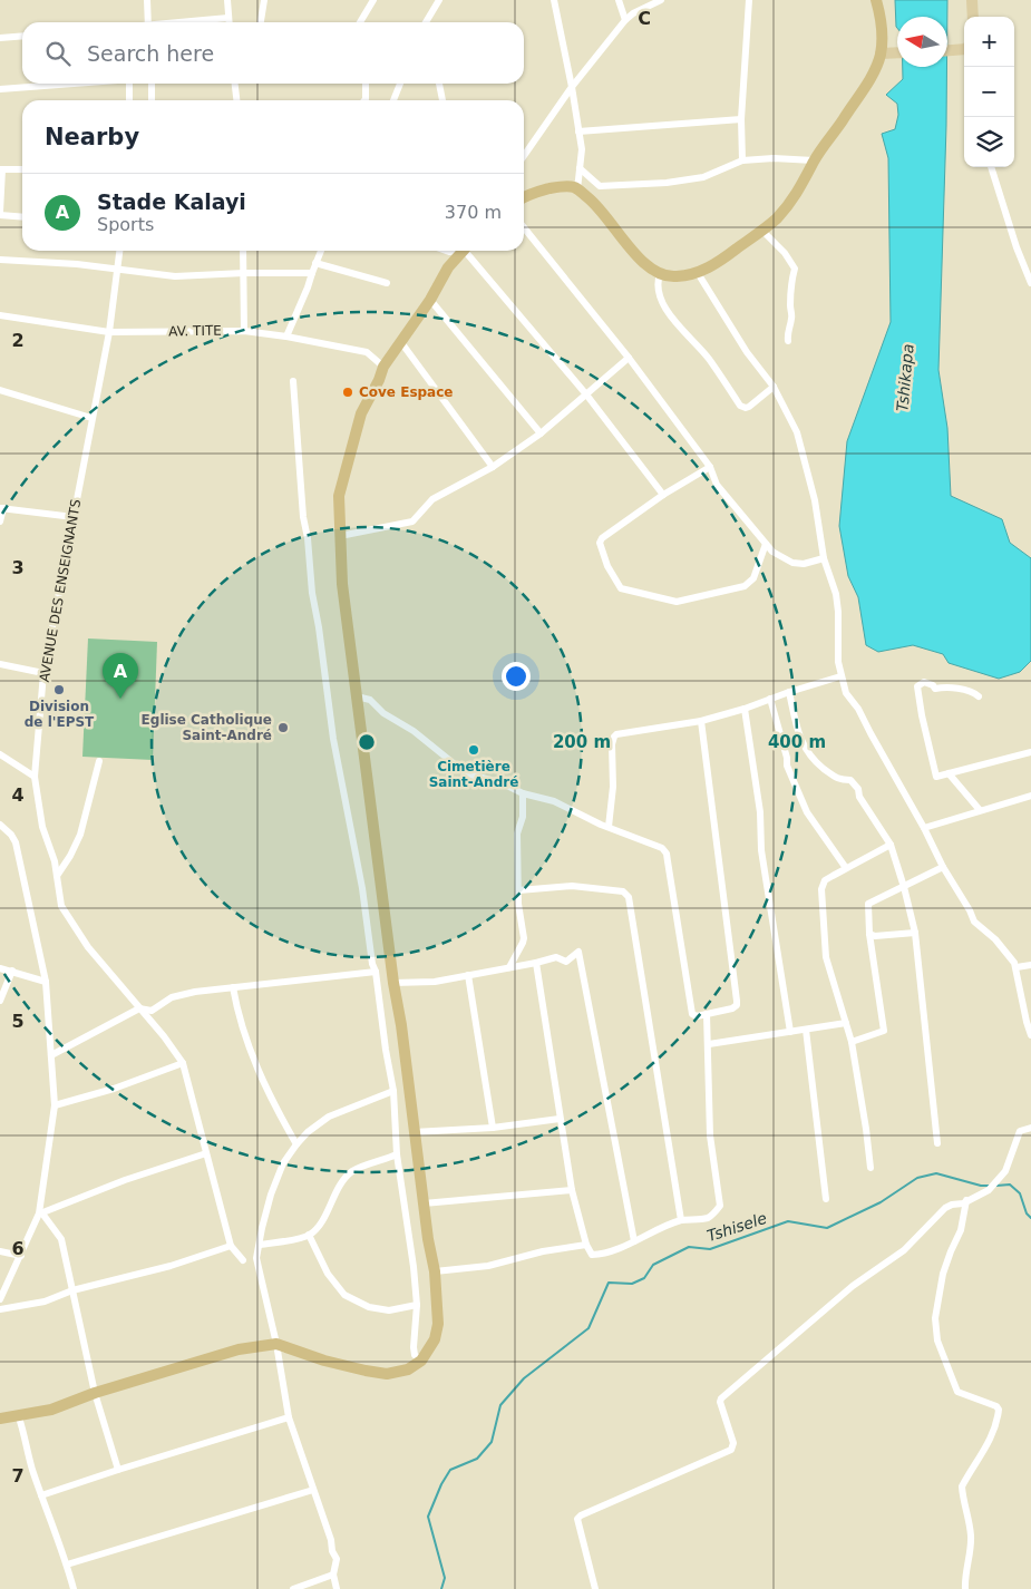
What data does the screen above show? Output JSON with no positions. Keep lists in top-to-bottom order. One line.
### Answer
{"streets":{"street":["AV. TITE","AVENUE DES ENSEIGNANTS"]},"crossings":[["AV. TITE","AVENUE DES ENSEIGNANTS"]],"water":["Tshikapa","Tshisele"],"places":["Cove Espace","Division de l'EPST","Eglise Catholique Saint-André","Cimetière Saint-André"],"north":"left","page":{"map_buttons":["+","−"],"search":"Search here","heading":"Nearby","list":[{"mark":"A","name":"Stade Kalayi","note":"Sports","value":"370 m"}],"pins":"A"},"grid":{"columns":["C"],"rows":["2","3","4","5","6","7"]},"rings":["200 m","400 m"]}
